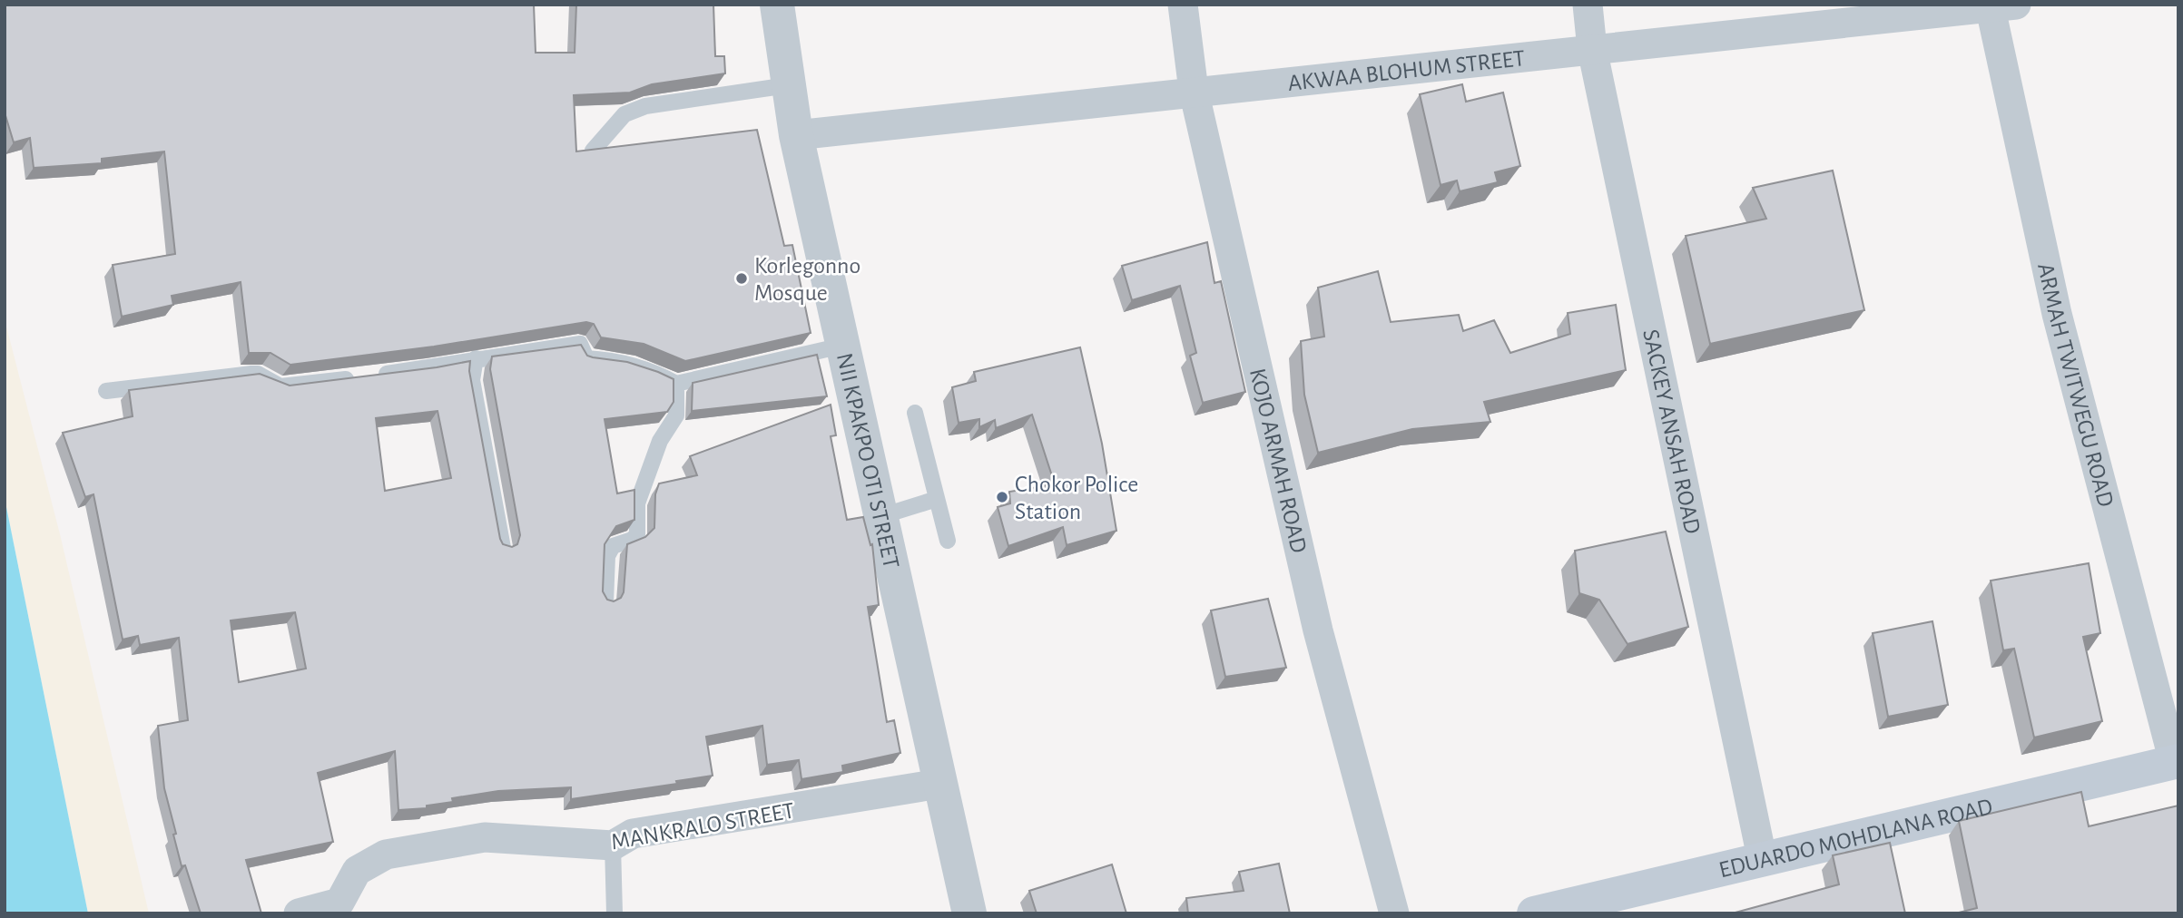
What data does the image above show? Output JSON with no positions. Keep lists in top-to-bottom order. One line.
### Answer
{"streets":{"main road":["EDUARDO MOHDLANA ROAD"],"street":["AKWAA BLOHUM STREET","ARMAH TWITWEGU ROAD","SACKEY ANSAH ROAD","NII KPAKPO OTI STREET","KOJO ARMAH ROAD","MANKRALO STREET"]},"crossings":[["AKWAA BLOHUM STREET","ARMAH TWITWEGU ROAD"],["AKWAA BLOHUM STREET","SACKEY ANSAH ROAD"],["AKWAA BLOHUM STREET","NII KPAKPO OTI STREET"],["AKWAA BLOHUM STREET","KOJO ARMAH ROAD"],["ARMAH TWITWEGU ROAD","EDUARDO MOHDLANA ROAD"],["SACKEY ANSAH ROAD","EDUARDO MOHDLANA ROAD"],["NII KPAKPO OTI STREET","MANKRALO STREET"]],"places":["Korlegonno Mosque","Chokor Police Station"]}
